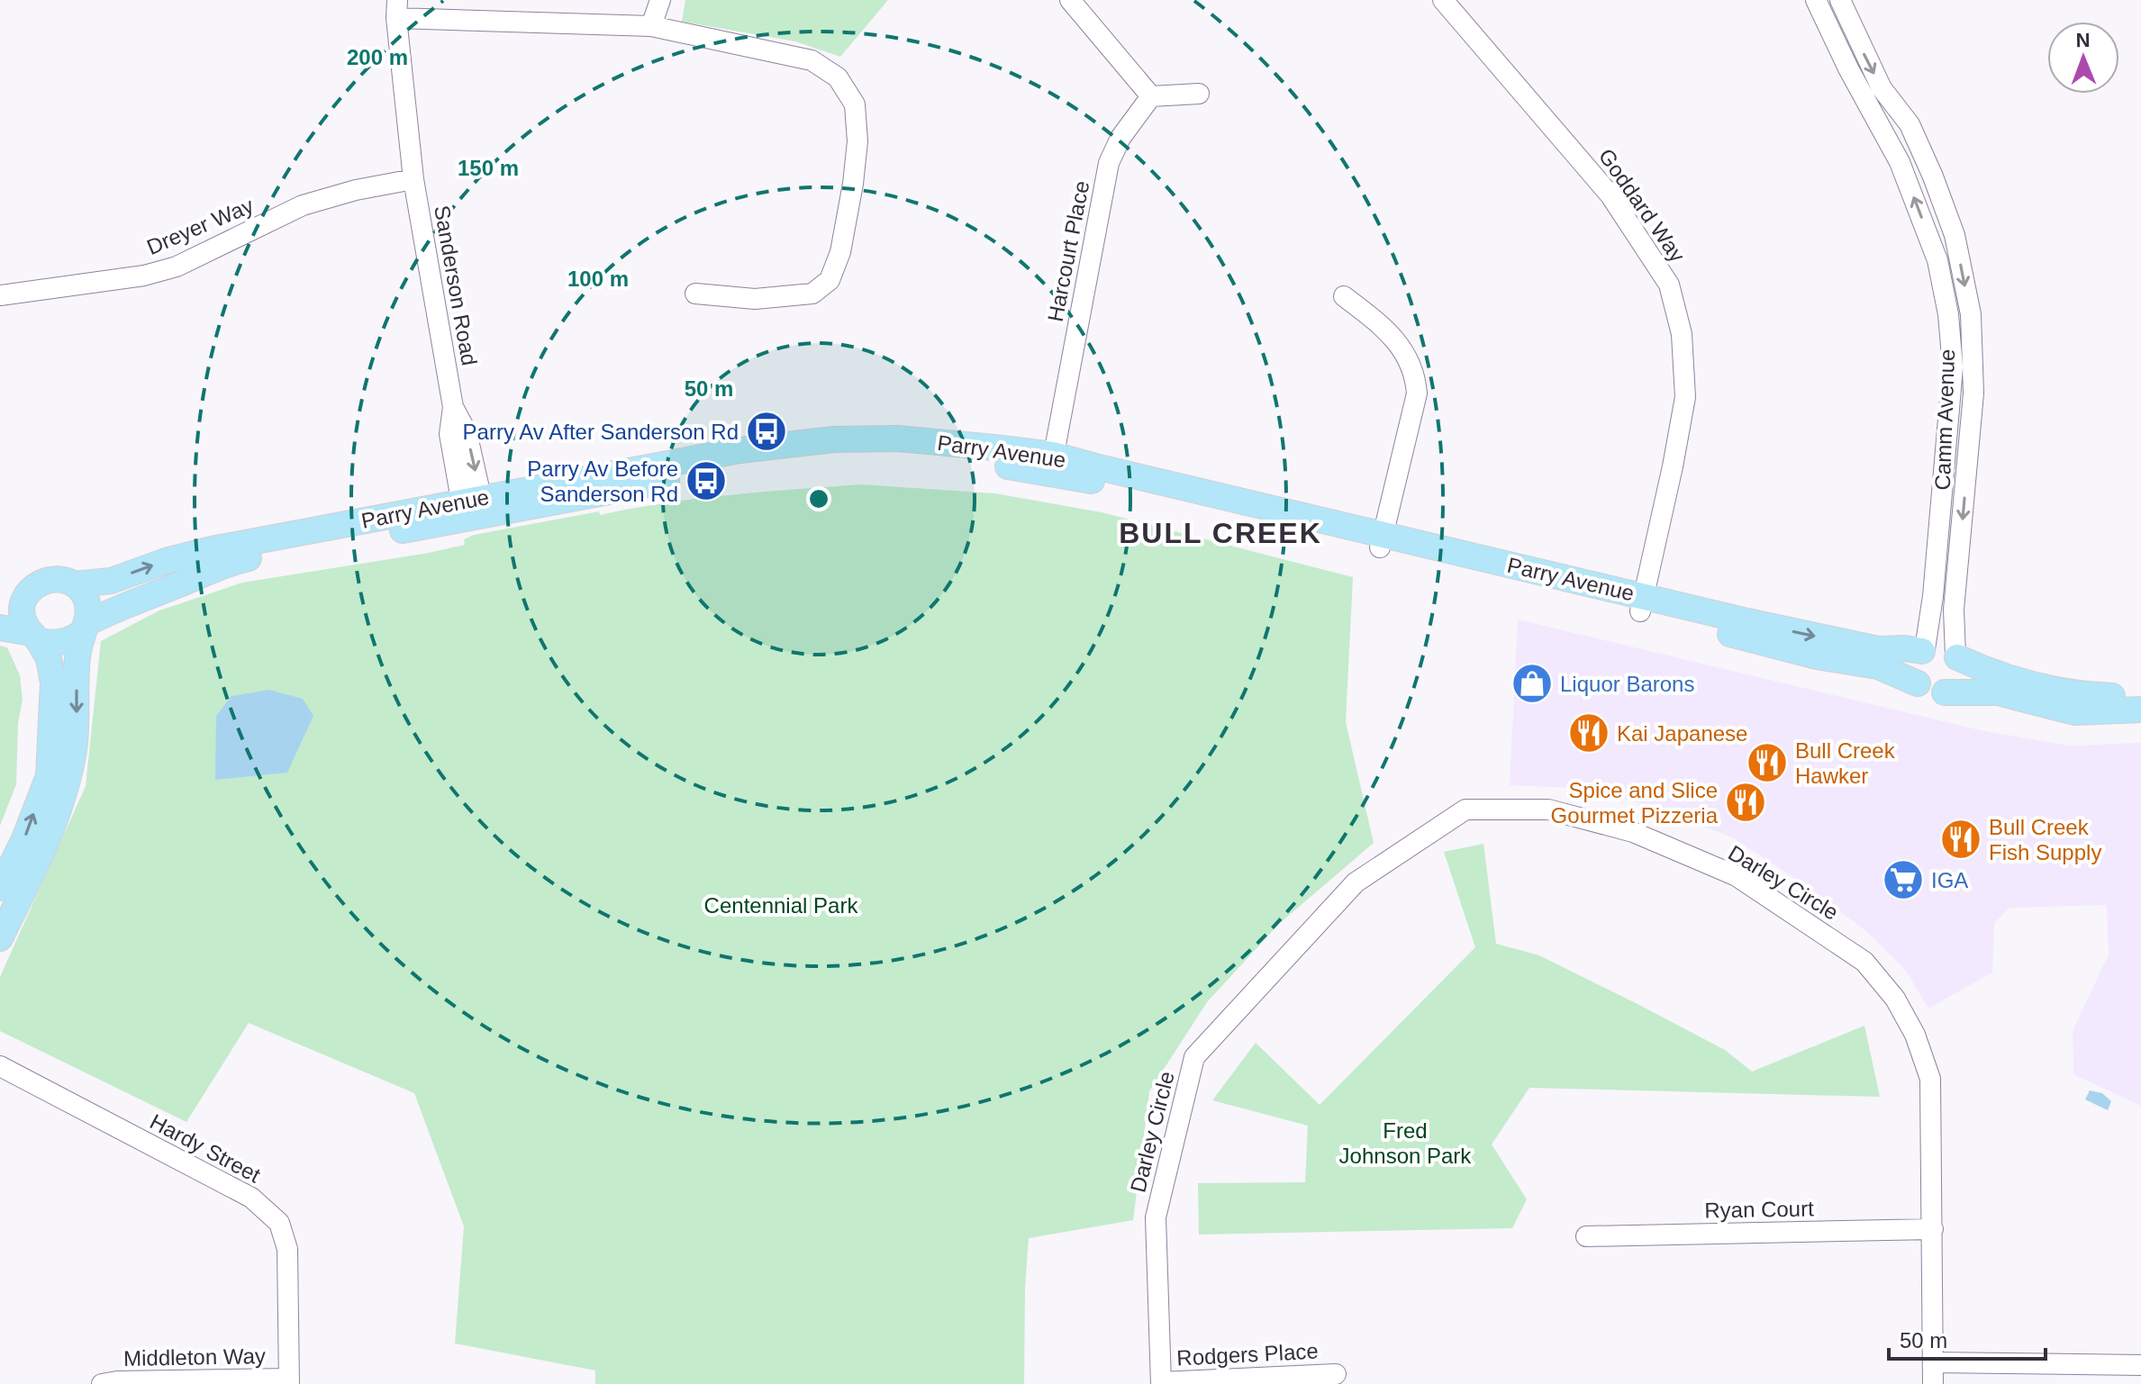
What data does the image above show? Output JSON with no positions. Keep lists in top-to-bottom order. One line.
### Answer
{"streets":{"main road":["Parry Avenue"],"street":["Goddard Way","Dreyer Way","Harcourt Place","Sanderson Road","Camm Avenue","Darley Circle","Hardy Street","Ryan Court","Rodgers Place","Middleton Way"]},"crossings":[["Goddard Way","Parry Avenue"],["Dreyer Way","Sanderson Road"],["Harcourt Place","Parry Avenue"],["Sanderson Road","Parry Avenue"],["Camm Avenue","Parry Avenue"],["Darley Circle","Ryan Court"],["Darley Circle","Rodgers Place"],["Hardy Street","Middleton Way"]],"districts":["BULL CREEK"],"parks":["Centennial Park","Fred Johnson Park"],"places":{"bus stop":["Parry Av After Sanderson Rd","Parry Av Before Sanderson Rd"],"shop":["Liquor Barons"],"restaurant":["Kai Japanese","Bull Creek Hawker","Spice and Slice Gourmet Pizzeria","Bull Creek Fish Supply"],"supermarket":["IGA"]},"scale_bar":"50 m","north":"top","rings":["200 m","150 m","100 m","50 m"]}
